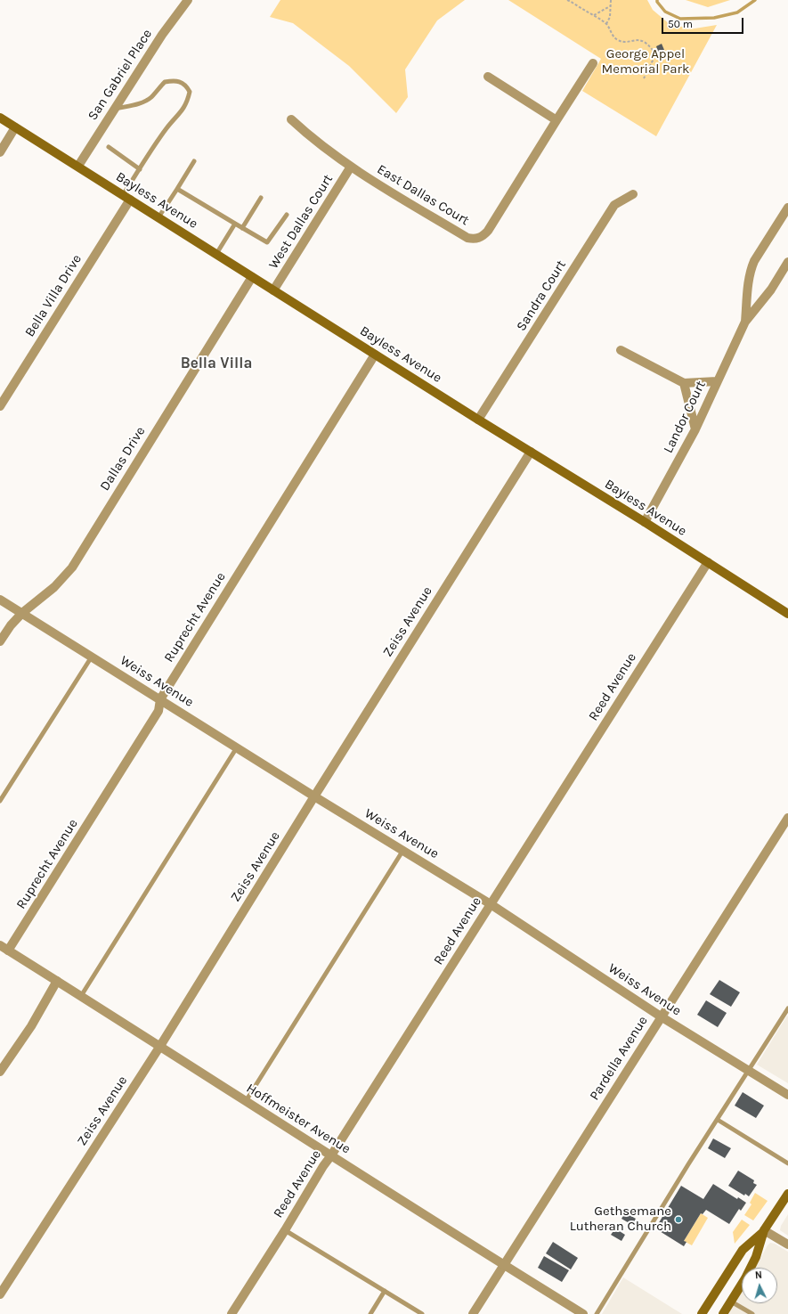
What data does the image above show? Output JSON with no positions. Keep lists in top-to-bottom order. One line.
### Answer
{"streets":{"main road":["Bayless Avenue"],"street":["San Gabriel Place","East Dallas Court","West Dallas Court","Bella Villa Drive","Sandra Court","Landor Court","Dallas Drive","Ruprecht Avenue","Zeiss Avenue","Weiss Avenue","Reed Avenue","Pardella Avenue","Hoffmeister Avenue"]},"crossings":[["San Gabriel Place","Bayless Avenue"],["East Dallas Court","West Dallas Court"],["Bayless Avenue","West Dallas Court"],["Bayless Avenue","Bella Villa Drive"],["Bayless Avenue","Sandra Court"],["Bayless Avenue","Landor Court"],["Bayless Avenue","Dallas Drive"],["Bayless Avenue","Ruprecht Avenue"],["Bayless Avenue","Zeiss Avenue"],["Bayless Avenue","Reed Avenue"],["Dallas Drive","Weiss Avenue"],["Ruprecht Avenue","Weiss Avenue"],["Ruprecht Avenue","Hoffmeister Avenue"],["Zeiss Avenue","Weiss Avenue"],["Zeiss Avenue","Hoffmeister Avenue"],["Weiss Avenue","Reed Avenue"],["Weiss Avenue","Pardella Avenue"],["Reed Avenue","Hoffmeister Avenue"],["Pardella Avenue","Hoffmeister Avenue"]],"districts":["Bella Villa"],"parks":["George Appel Memorial Park"],"places":["Gethsemane Lutheran Church"],"scale_bar":"50 m","north":"top"}
